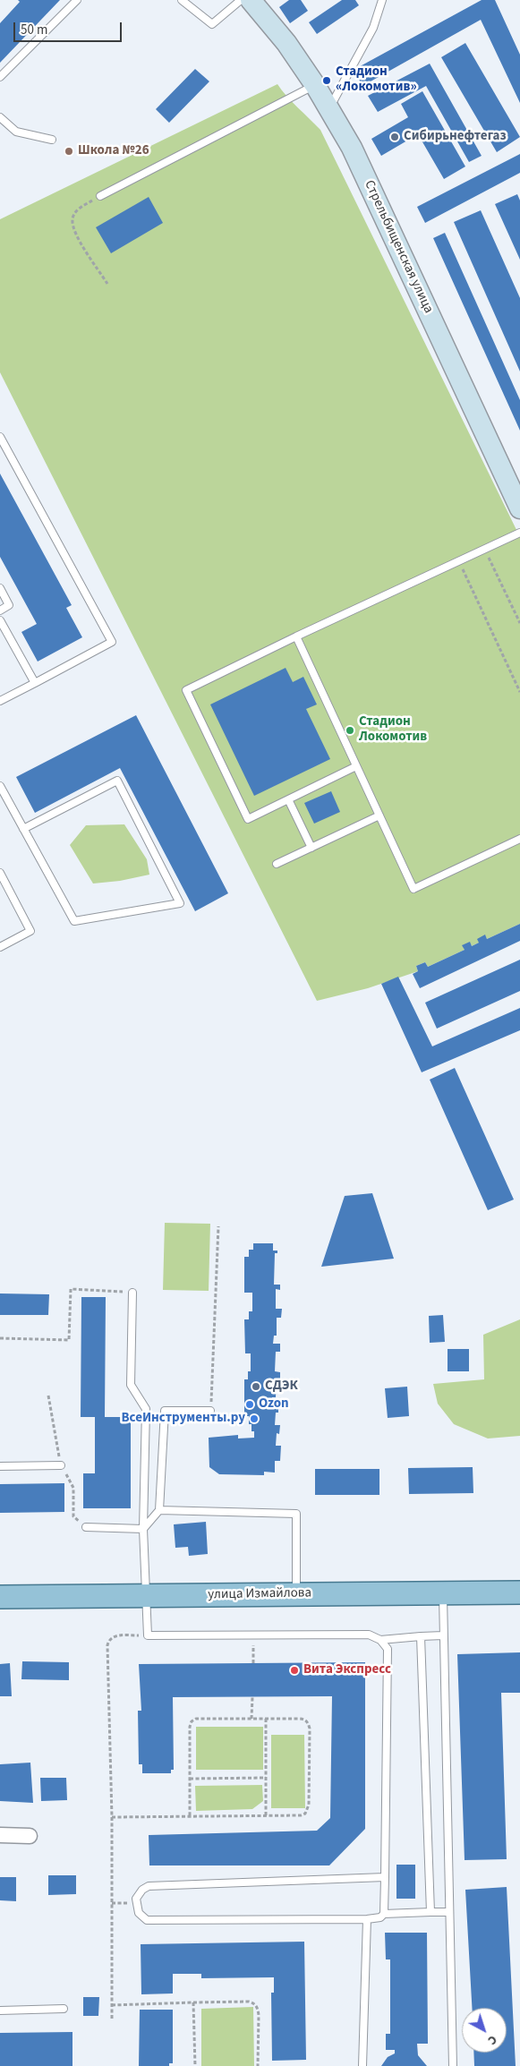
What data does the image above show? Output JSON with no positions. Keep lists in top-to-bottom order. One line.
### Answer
{"streets":{"main road":["Стрельбищенская улица","улица Измайлова"]},"places":["Стадион «Локомотив»","Сибирьнефтегаз","Школа №26","Стадион Локомотив","СДЭК","Ozon","ВсеИнструменты.ру","Вита Экспресс"],"scale_bar":"50 m","north":"bottom right"}
